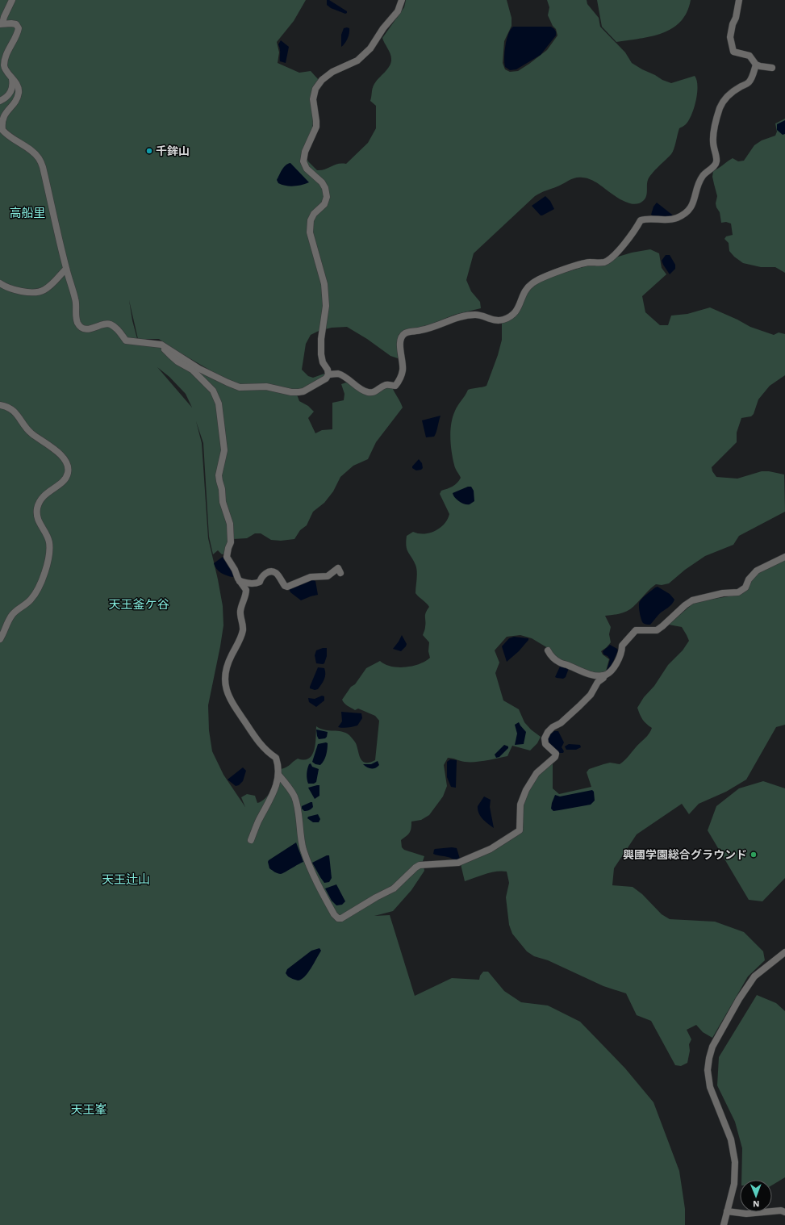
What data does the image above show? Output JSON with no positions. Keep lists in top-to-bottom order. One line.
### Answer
{"districts":["高船里","天王釜ケ谷","天王辻山","天王峯"],"places":["千鉾山","興國学園総合グラウンド"],"north":"bottom"}
